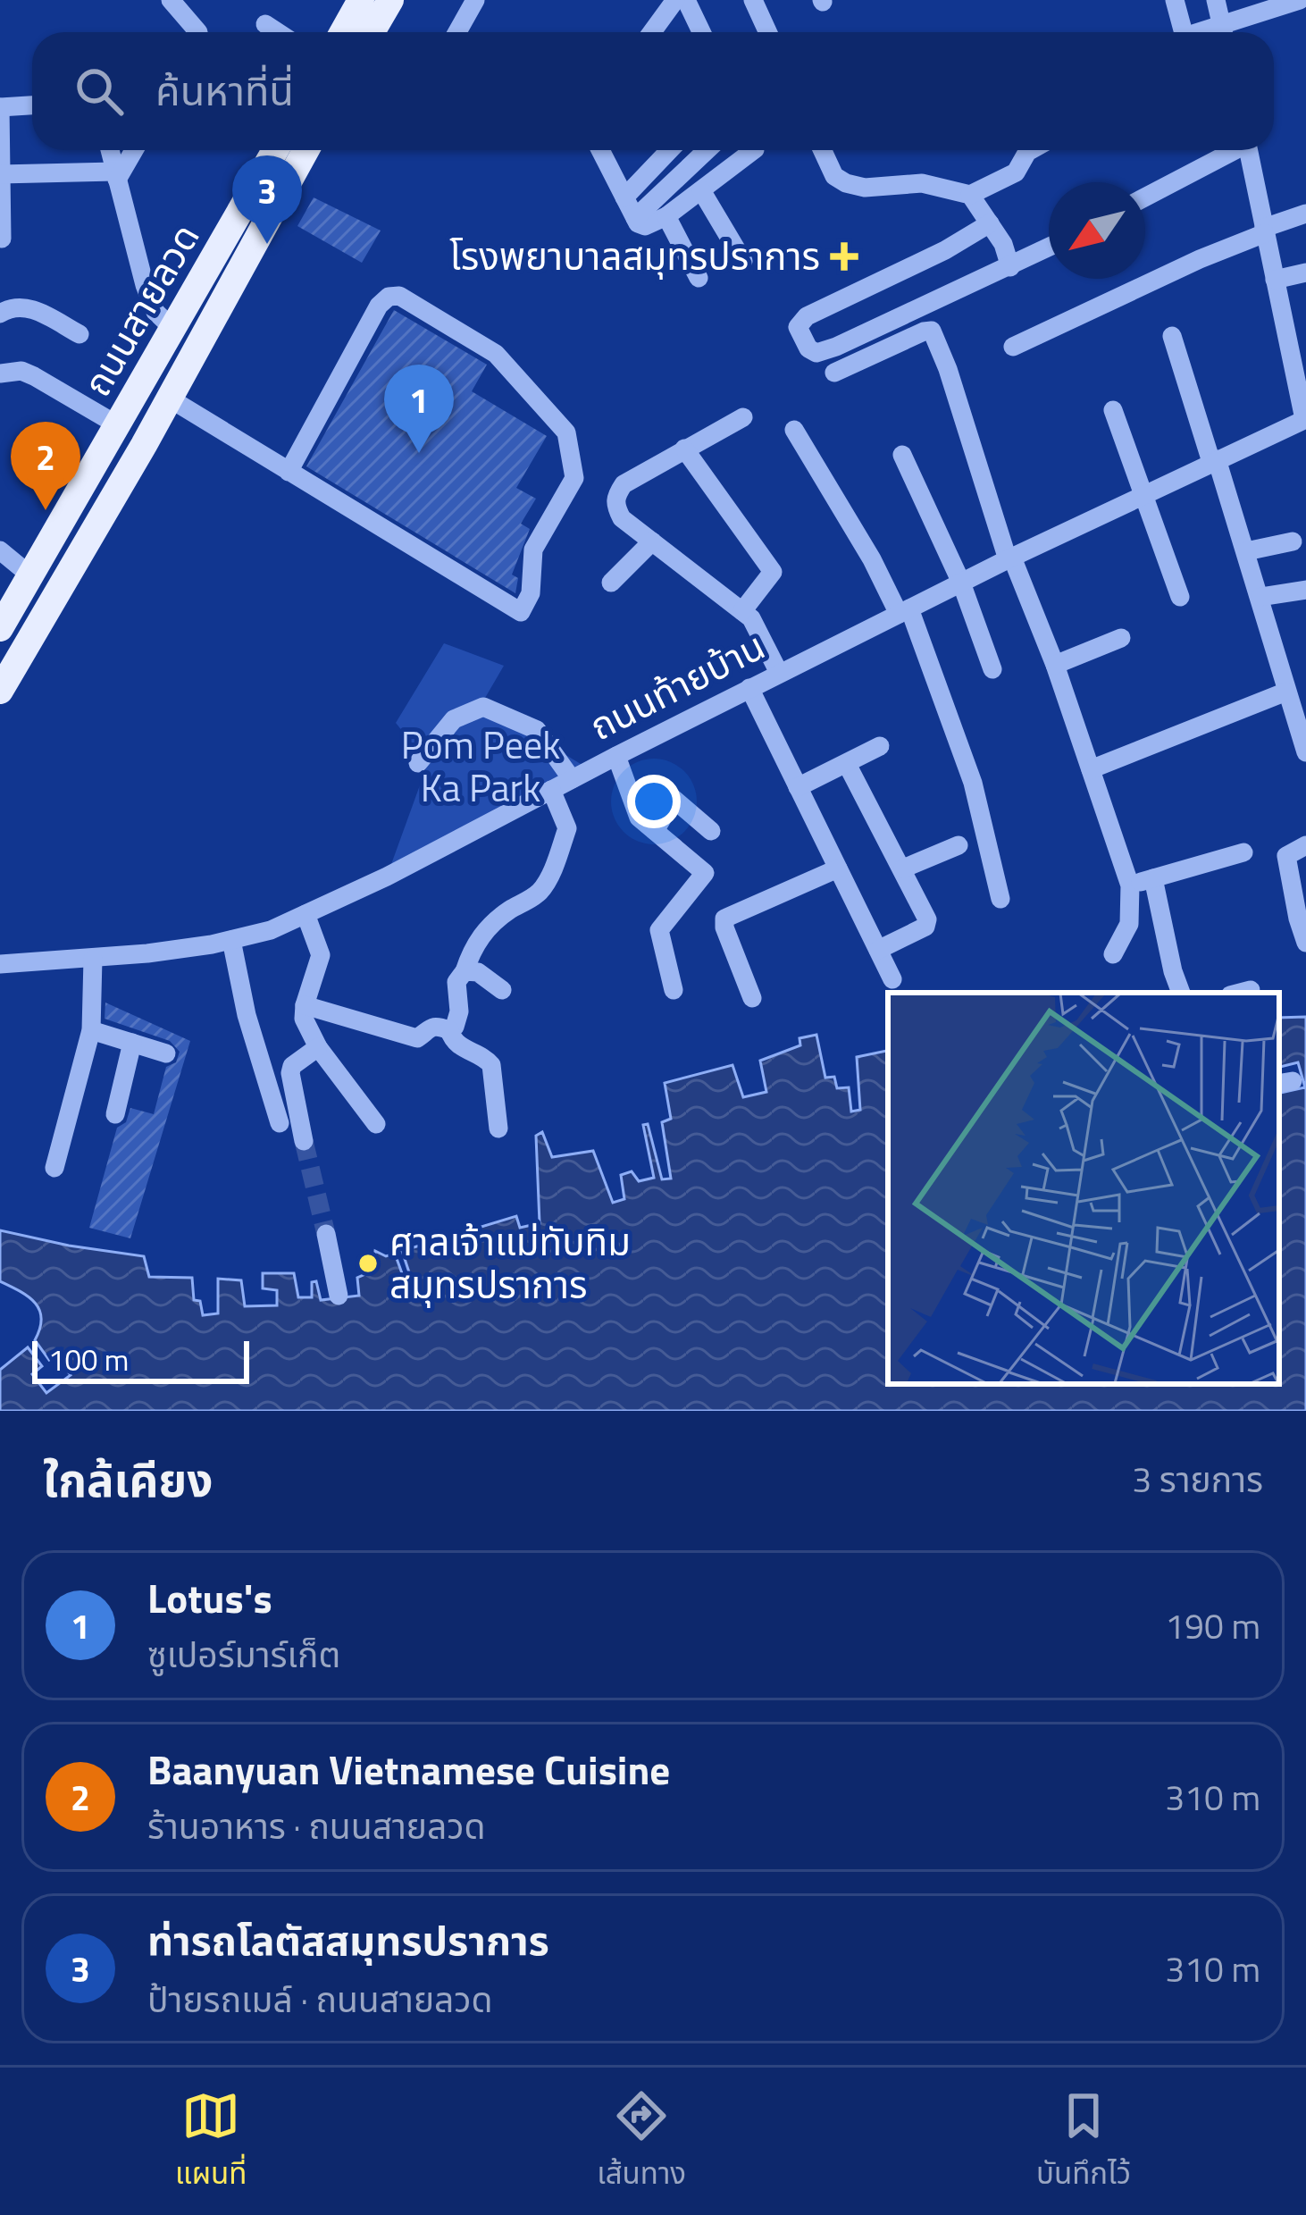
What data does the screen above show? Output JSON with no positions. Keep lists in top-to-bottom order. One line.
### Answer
{"streets":{"main road":["ถนนสายลวด"],"street":["ถนนท้ายบ้าน"]},"parks":["Pom Peek Ka Park"],"places":{"health":["โรงพยาบาลสมุทรปราการ"],"other":["ศาลเจ้าแม่ทับทิม สมุทรปราการ"]},"scale_bar":"100 m","north":"bottom left","page":{"search":"ค้นหาที่นี่","pins":["3","1","2"],"scale":"100 m","heading":["ใกล้เคียง","3 รายการ"],"list":[{"mark":"1","name":"Lotus's","note":"ซูเปอร์มาร์เก็ต","value":"190 m"},{"mark":"2","name":"Baanyuan Vietnamese Cuisine","note":"ร้านอาหาร · ถนนสายลวด","value":"310 m"},{"mark":"3","name":"ท่ารถโลตัสสมุทรปราการ","note":"ป้ายรถเมล์ · ถนนสายลวด","value":"310 m"}],"nav":["แผนที่","เส้นทาง","บันทึกไว้"]}}
